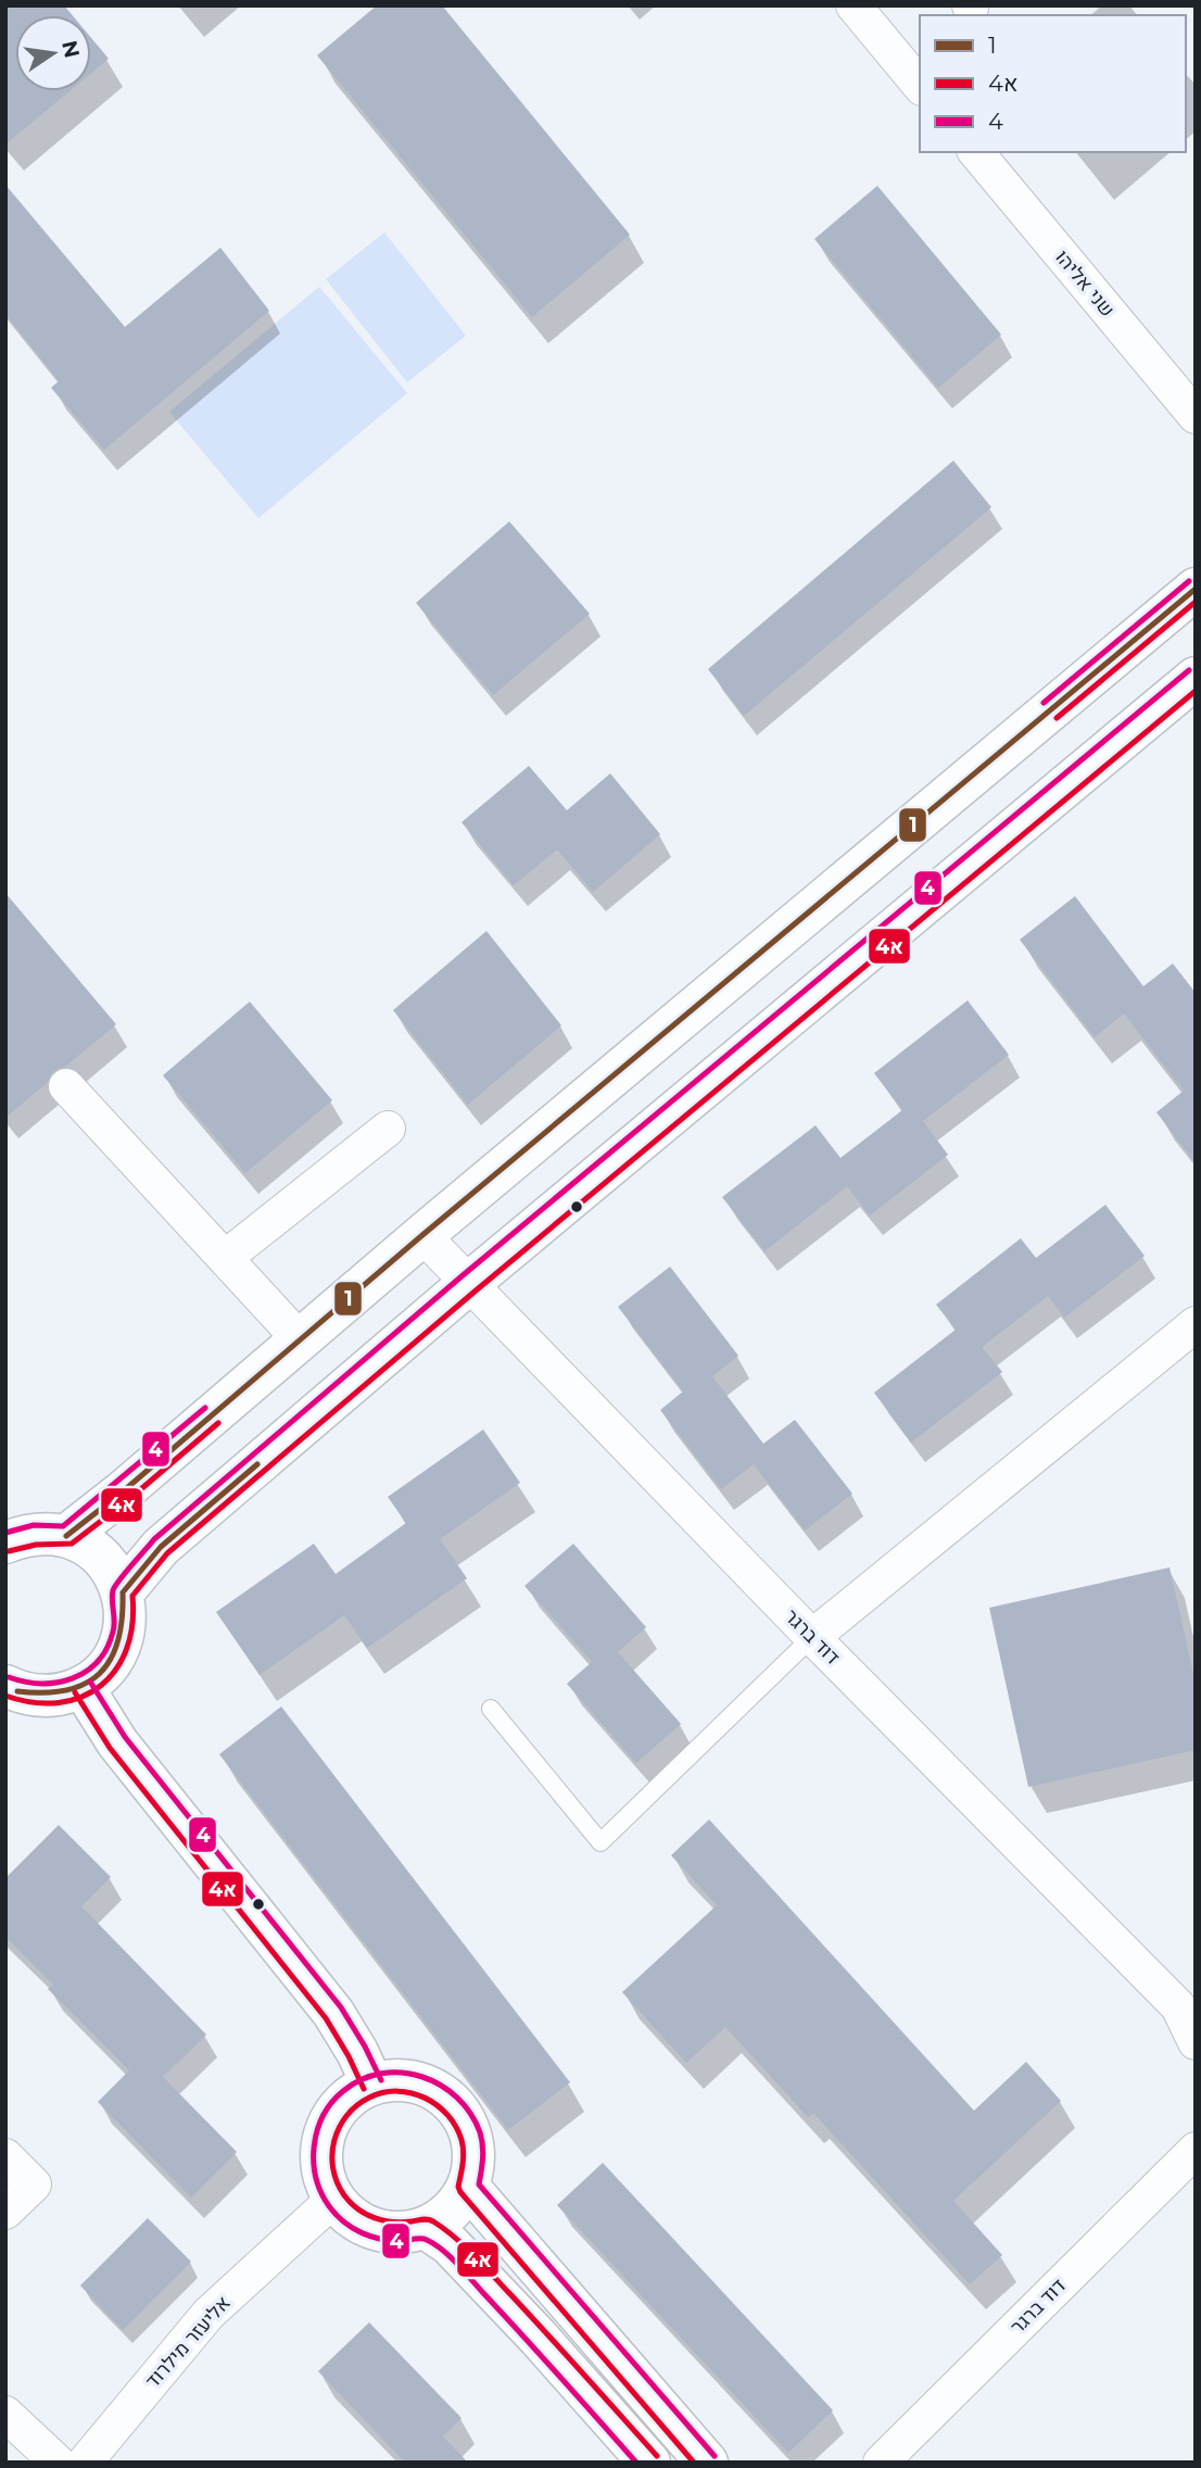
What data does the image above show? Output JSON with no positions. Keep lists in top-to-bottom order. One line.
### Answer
{"streets":{"street":["שני אליהו","דוד ברגר","אליעזר מילרוד"]},"lines":["transit line 4","transit line 1","transit line 4א"],"legend":["1","4א","4"],"north":"right"}
